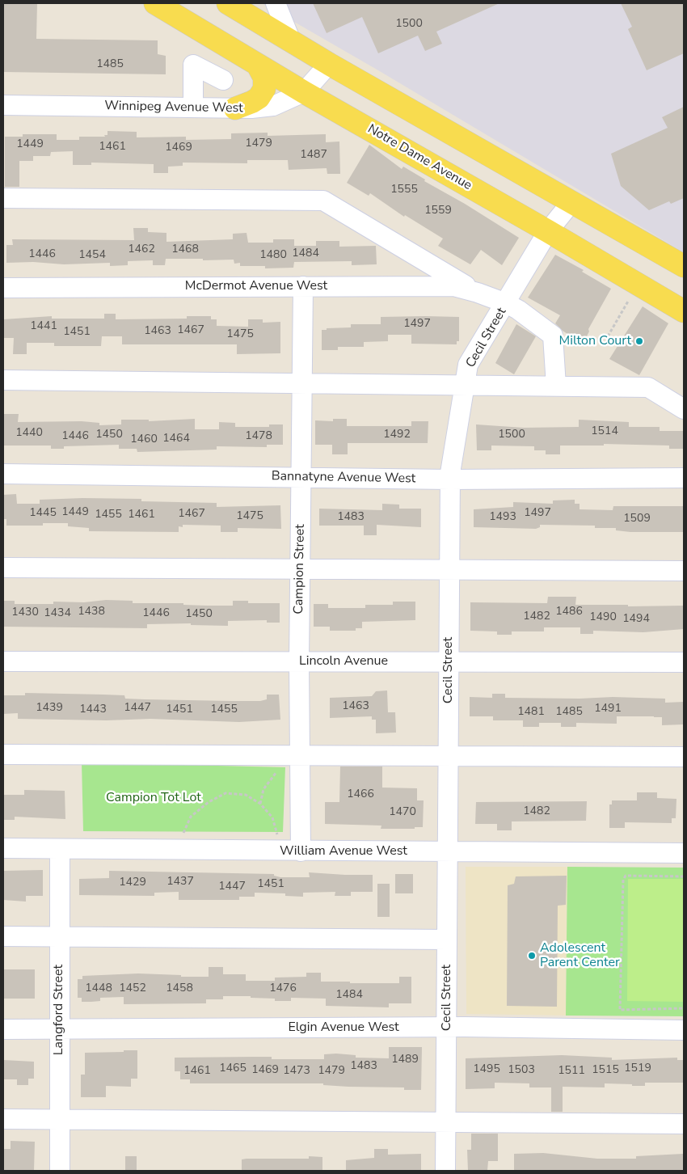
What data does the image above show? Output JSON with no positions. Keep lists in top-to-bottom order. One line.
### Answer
{"streets":{"main road":["Notre Dame Avenue"],"street":["Winnipeg Avenue West","McDermot Avenue West","Cecil Street","Bannatyne Avenue West","Campion Street","Lincoln Avenue","William Avenue West","Langford Street","Elgin Avenue West"]},"crossings":[["Winnipeg Avenue West","Notre Dame Avenue"],["Notre Dame Avenue","Cecil Street"],["McDermot Avenue West","Cecil Street"],["McDermot Avenue West","Campion Street"],["Cecil Street","Bannatyne Avenue West"],["Cecil Street","Lincoln Avenue"],["Cecil Street","William Avenue West"],["Cecil Street","Elgin Avenue West"],["Bannatyne Avenue West","Campion Street"],["Campion Street","Lincoln Avenue"],["Campion Street","William Avenue West"],["William Avenue West","Langford Street"],["Langford Street","Elgin Avenue West"]],"parks":["Campion Tot Lot"],"places":["Milton Court","Adolescent Parent Center"],"house_numbers":["1500","1485","1479","1449","1461","1469","1487","1555","1559","1462","1468","1484","1446","1454","1480","1497","1441","1467","1463","1451","1475","1514","1440","1450","1492","1500","1446","1478","1464","1460","1449","1445","1497","1467","1455","1461","1475","1483","1493","1509","1438","1486","1430","1434","1446","1450","1482","1490","1494","1463","1439","1447","1491","1443","1451","1455","1481","1485","1466","1482","1470","1437","1429","1451","1447","1448","1452","1458","1476","1484","1489","1483","1465","1519","1495","1469","1503","1515","1461","1473","1479","1511"]}
